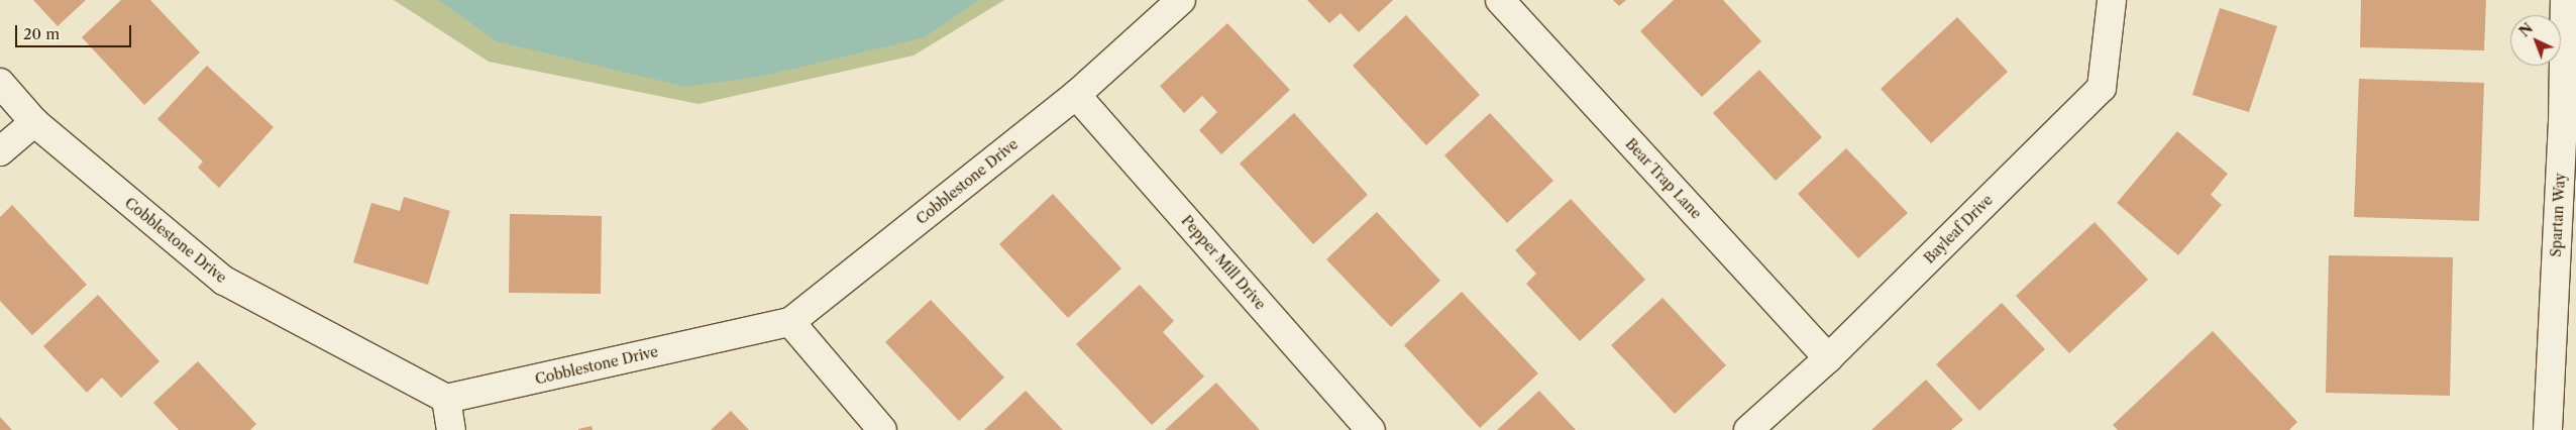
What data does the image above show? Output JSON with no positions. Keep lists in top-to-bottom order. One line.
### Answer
{"streets":{"street":["Bear Trap Lane","Cobblestone Drive","Spartan Way","Bayleaf Drive","Pepper Mill Drive"]},"crossings":[["Bear Trap Lane","Bayleaf Drive"],["Cobblestone Drive","Pepper Mill Drive"]],"scale_bar":"20 m","north":"top left"}
